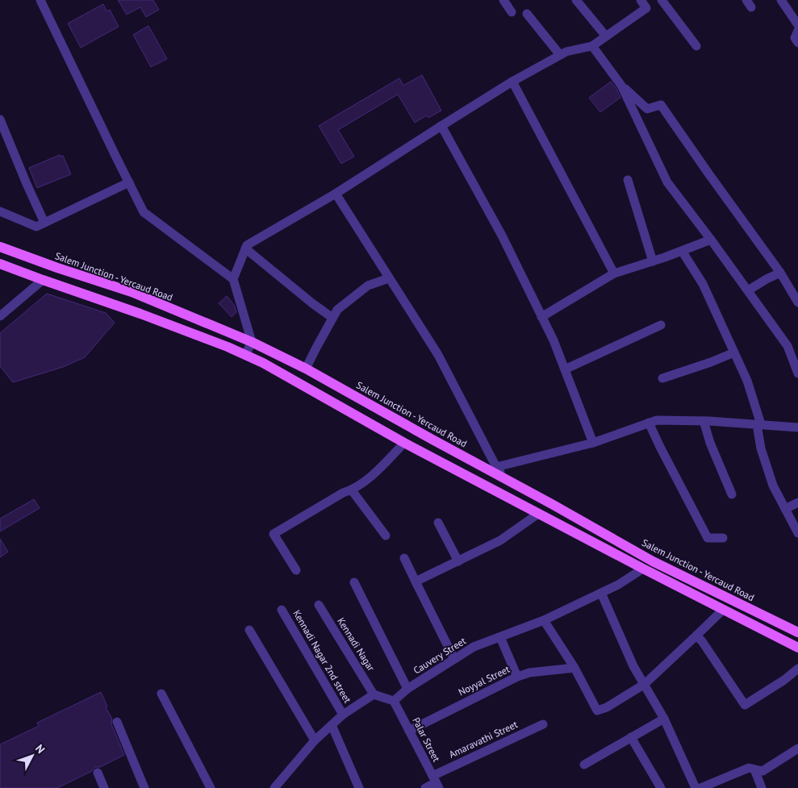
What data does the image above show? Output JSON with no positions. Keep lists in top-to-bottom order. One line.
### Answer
{"streets":{"main road":["Salem Junction - Yercaud Road"],"street":["Kennadi Nagar","Cauvery Street","Kennadi Nagar 2nd street","Noyyal Street","Palar Street","Amaravathi Street"]},"crossings":[["Cauvery Street","Palar Street"],["Noyyal Street","Palar Street"],["Palar Street","Amaravathi Street"]],"north":"top right"}
